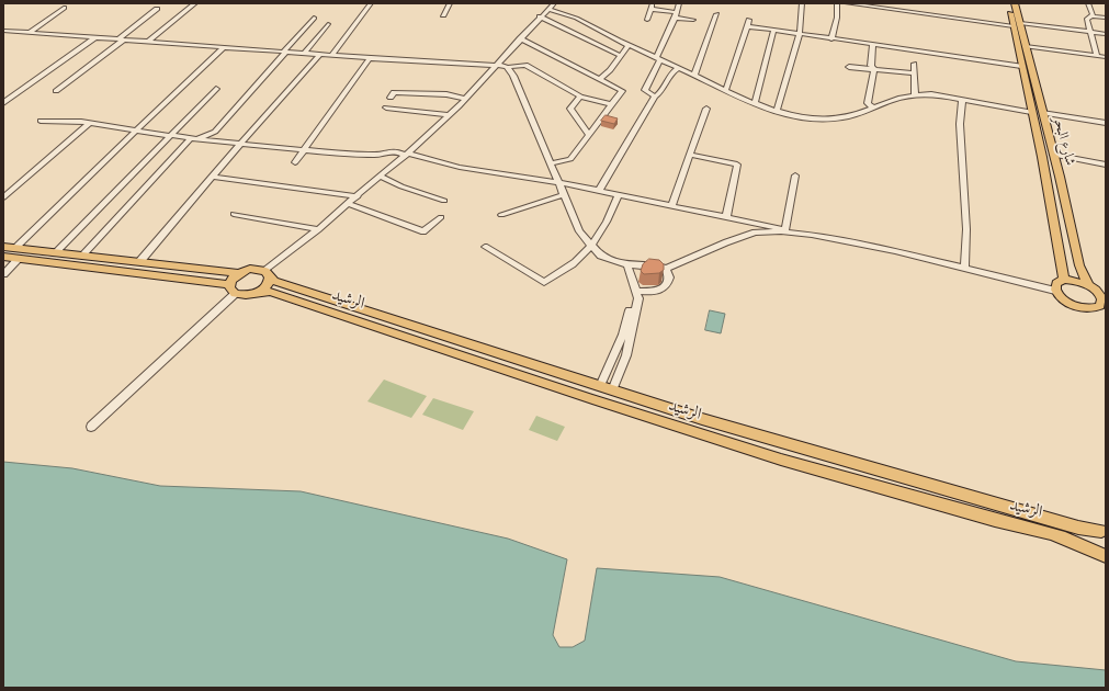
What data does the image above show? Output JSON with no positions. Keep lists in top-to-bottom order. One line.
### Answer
{"streets":{"main road":["شارع البحر","الرشيد"]}}
